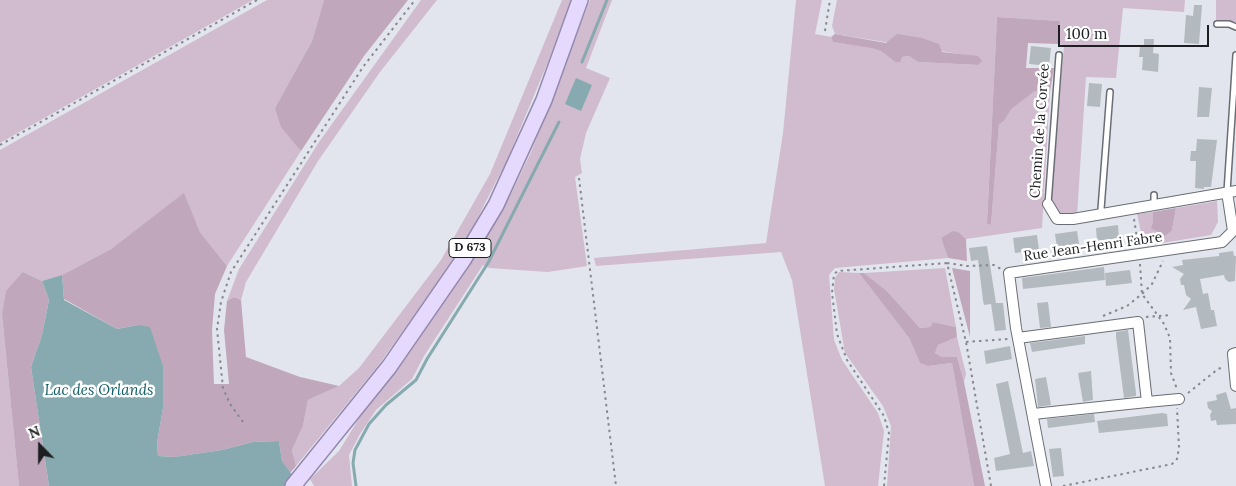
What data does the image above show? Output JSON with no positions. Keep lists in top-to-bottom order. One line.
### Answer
{"streets":{"main road":["D 673"],"street":["Chemin de la Corvée","Rue Jean-Henri Fabre"]},"crossings":[["Chemin de la Corvée","Rue Jean-Henri Fabre"]],"water":["Lac des Orlands"],"scale_bar":"100 m","north":"top"}
